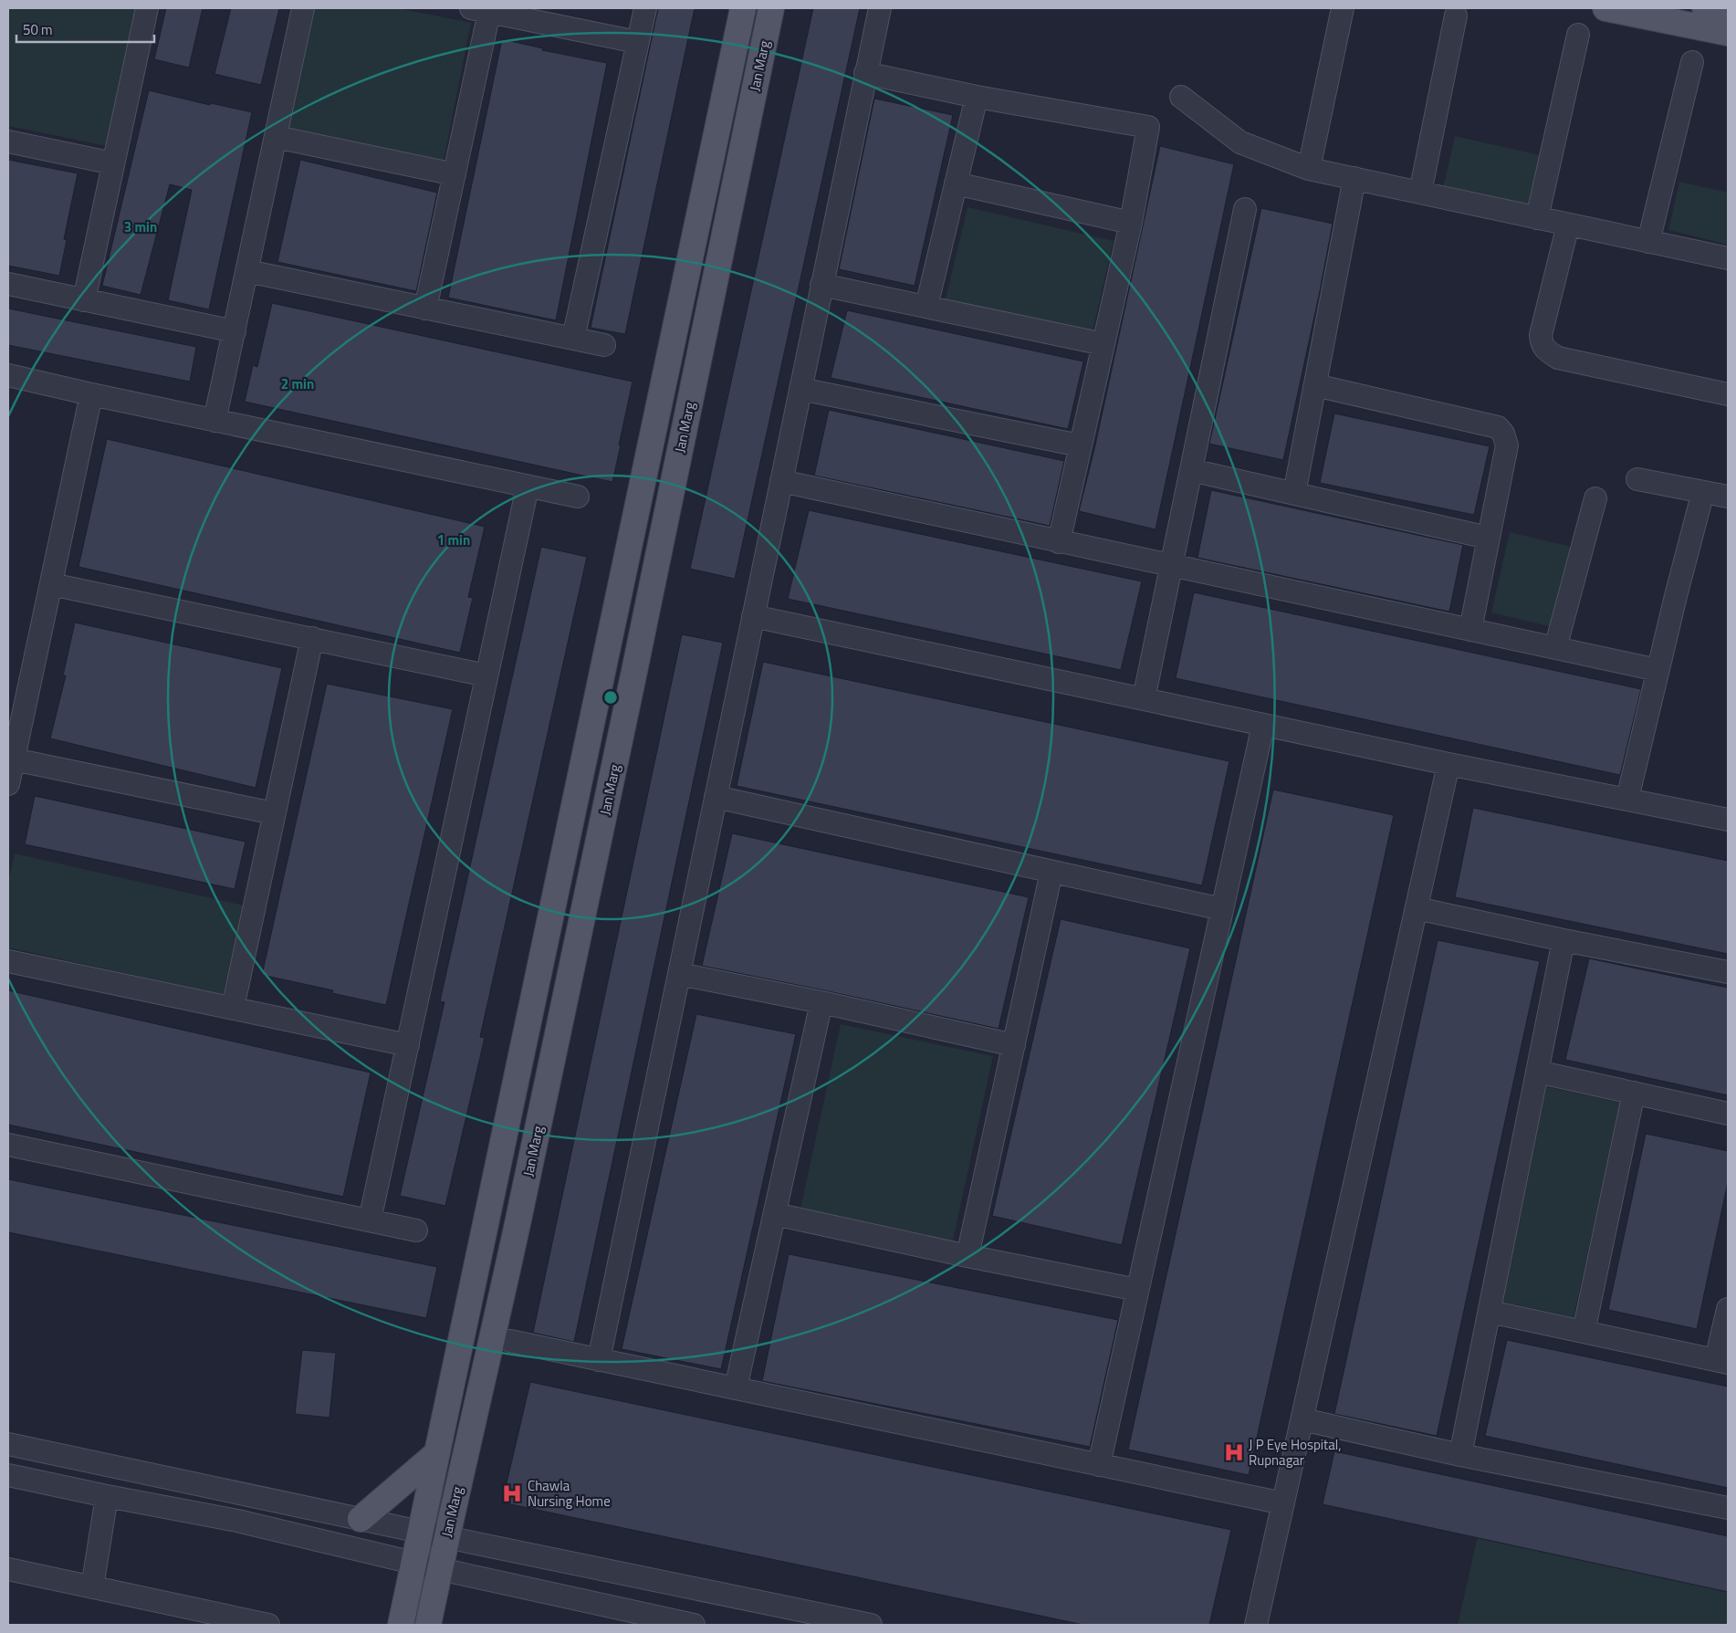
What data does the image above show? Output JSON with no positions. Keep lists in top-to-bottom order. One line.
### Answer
{"streets":{"main road":["Jan Marg"]},"places":{"hospital":["J P Eye Hospital, Rupnagar","Chawla Nursing Home"]},"scale_bar":"50 m","rings":["3 min","2 min","1 min"]}
